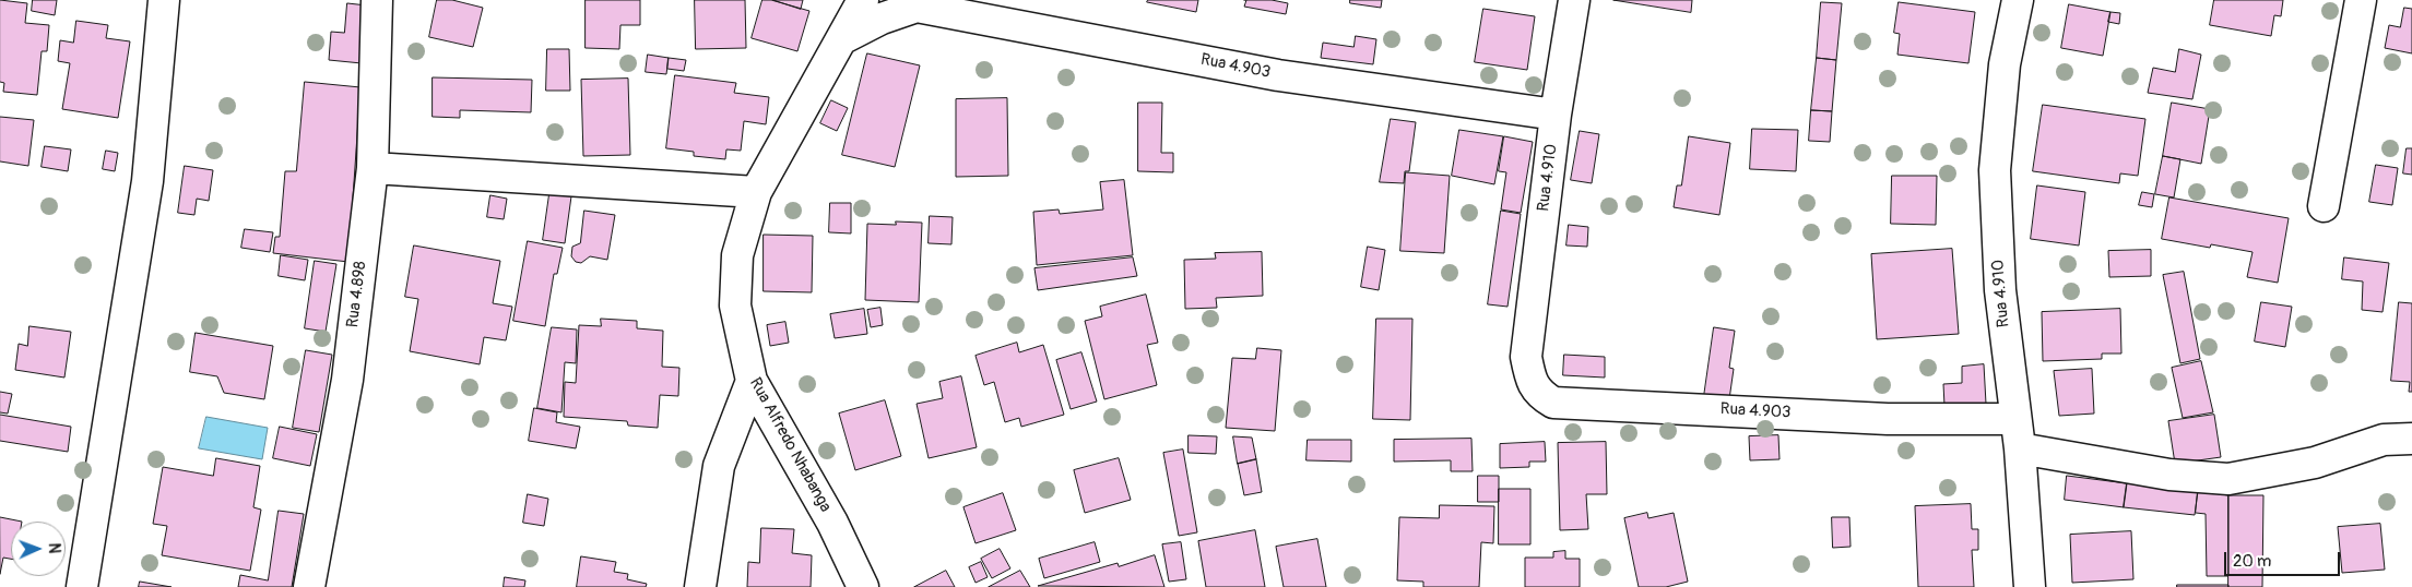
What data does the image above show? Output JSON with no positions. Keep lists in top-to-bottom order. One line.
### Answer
{"streets":{"street":["Rua 4.903","Rua 4.910","Rua 4.898","Rua Alfredo Nhabanga"]},"crossings":[["Rua 4.903","Rua 4.910"]],"scale_bar":"20 m","north":"right"}
